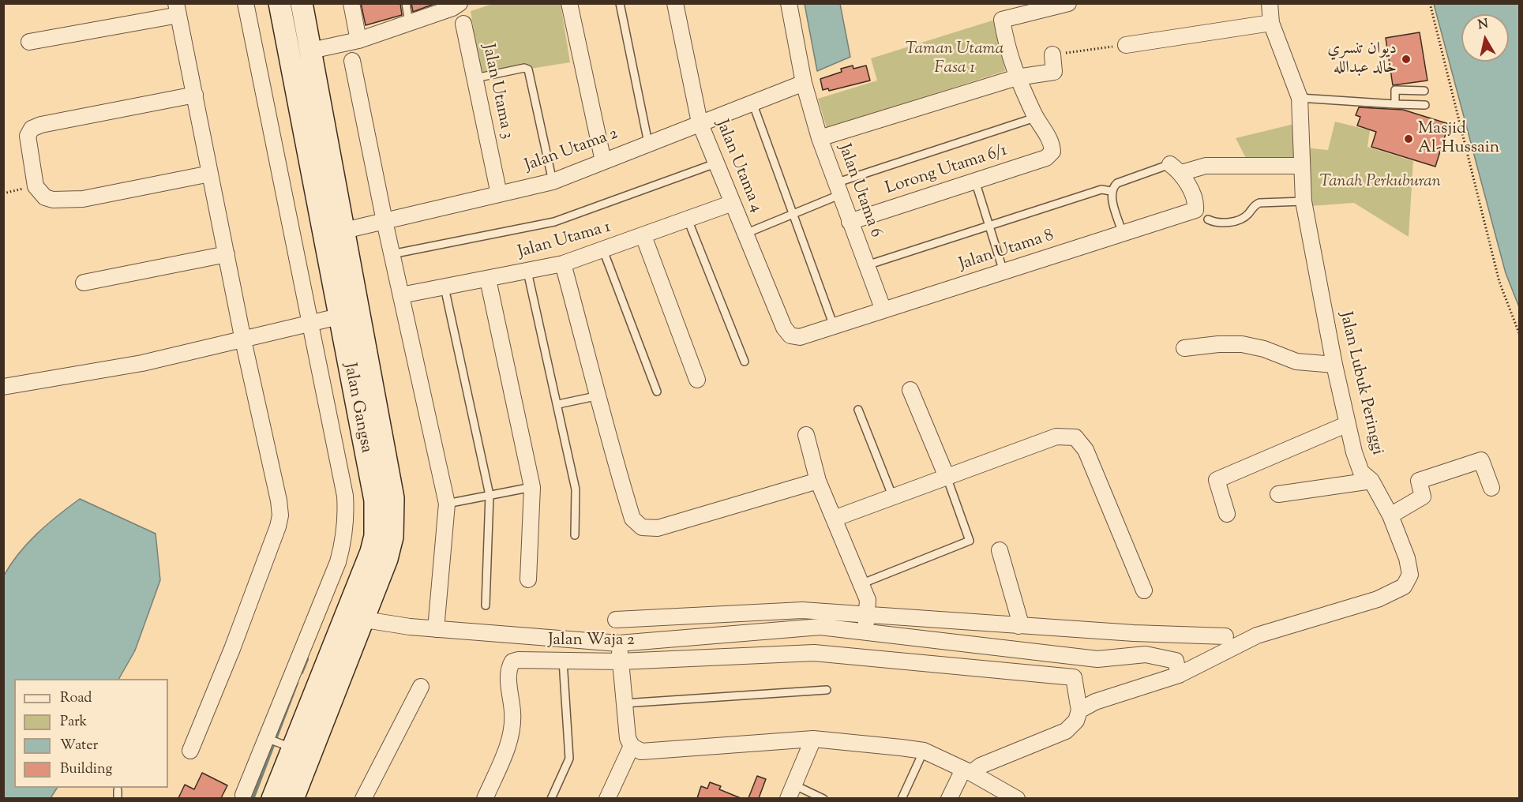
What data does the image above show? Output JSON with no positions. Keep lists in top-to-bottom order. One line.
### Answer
{"streets":{"main road":["Jalan Gangsa"],"street":["Jalan Utama 3","Jalan Utama 2","Jalan Utama 4","Lorong Utama 6/1","Jalan Utama 6","Jalan Utama 1","Jalan Utama 8","Jalan Lubuk Peringgi","Jalan Waja 2"]},"crossings":[["Jalan Utama 3","Jalan Utama 2"],["Jalan Utama 2","Jalan Utama 4"],["Jalan Utama 2","Jalan Utama 6"],["Jalan Utama 2","Jalan Gangsa"],["Jalan Utama 4","Jalan Utama 1"],["Jalan Utama 4","Jalan Utama 8"],["Lorong Utama 6/1","Jalan Utama 6"],["Jalan Utama 6","Jalan Utama 8"]],"parks":["Taman Utama Fasa 1","Tanah Perkuburan"],"places":["دیوان تنسري خالد عبدالله","Masjid Al-Hussain"],"legend":["Road","Park","Water","Building"],"north":"top"}
